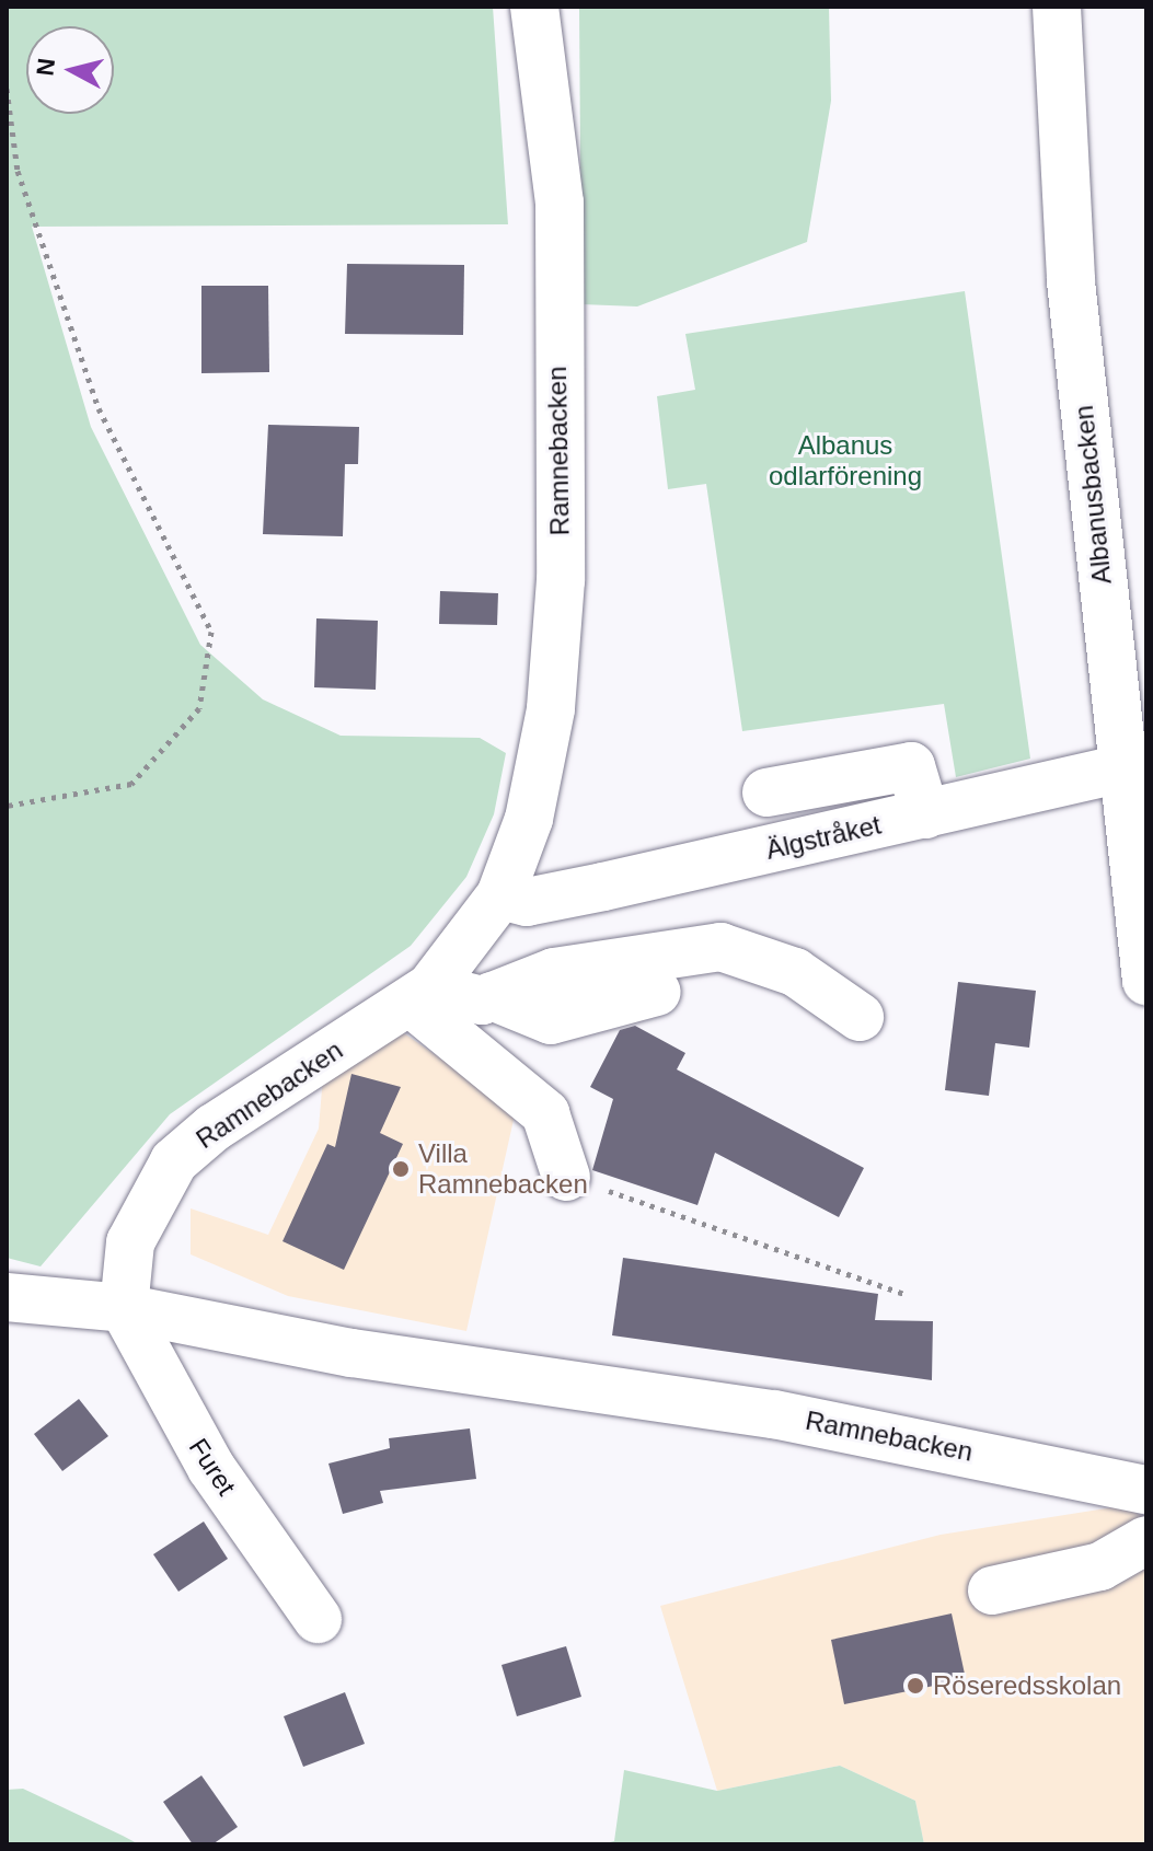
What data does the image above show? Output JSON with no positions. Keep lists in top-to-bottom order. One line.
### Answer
{"streets":{"street":["Ramnebacken","Albanusbacken","Älgstråket","Furet"]},"crossings":[["Ramnebacken","Älgstråket"],["Ramnebacken","Furet"],["Albanusbacken","Älgstråket"]],"parks":["Albanus odlarförening"],"places":["Villa Ramnebacken","Röseredsskolan"],"north":"left"}
